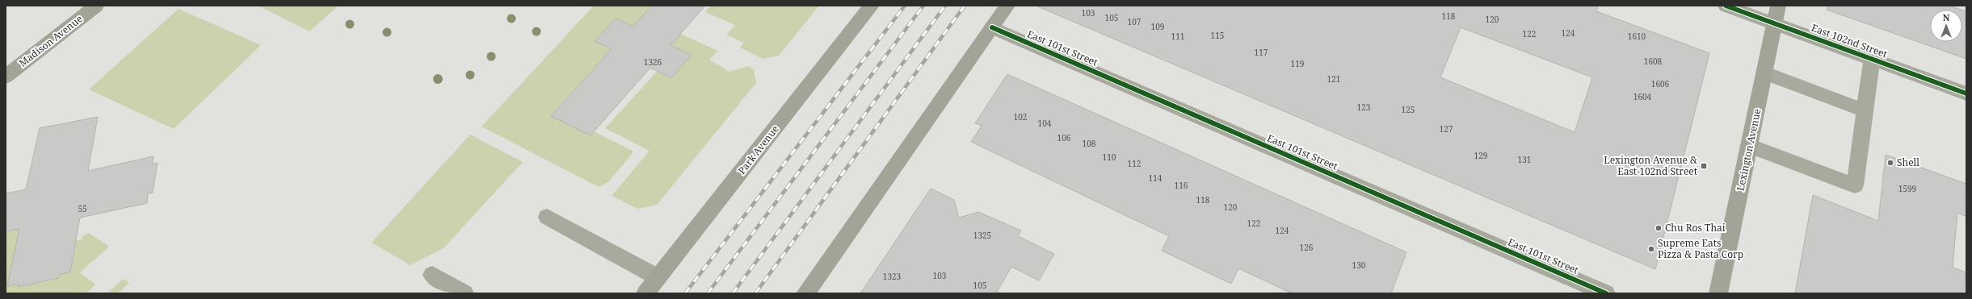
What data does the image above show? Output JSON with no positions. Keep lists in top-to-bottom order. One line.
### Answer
{"streets":{"main road":["Madison Avenue","Park Avenue","Lexington Avenue"],"street":["East 102nd Street","East 101st Street"]},"crossings":[["East 102nd Street","Lexington Avenue"]],"places":{"other":["Shell","Chu Ros Thai","Supreme Eats Pizza & Pasta Corp"],"transit":["Lexington Avenue & East 102nd Street"]},"house_numbers":["103","118","105","120","107","109","124","122","115","111","1610","117","1608","1326","119","121","1606","1604","123","125","102","104","127","106","108","129","110","131","112","114","116","1599","118","120","55","122","124","1325","126","130","103","1323","105"],"north":"top"}
